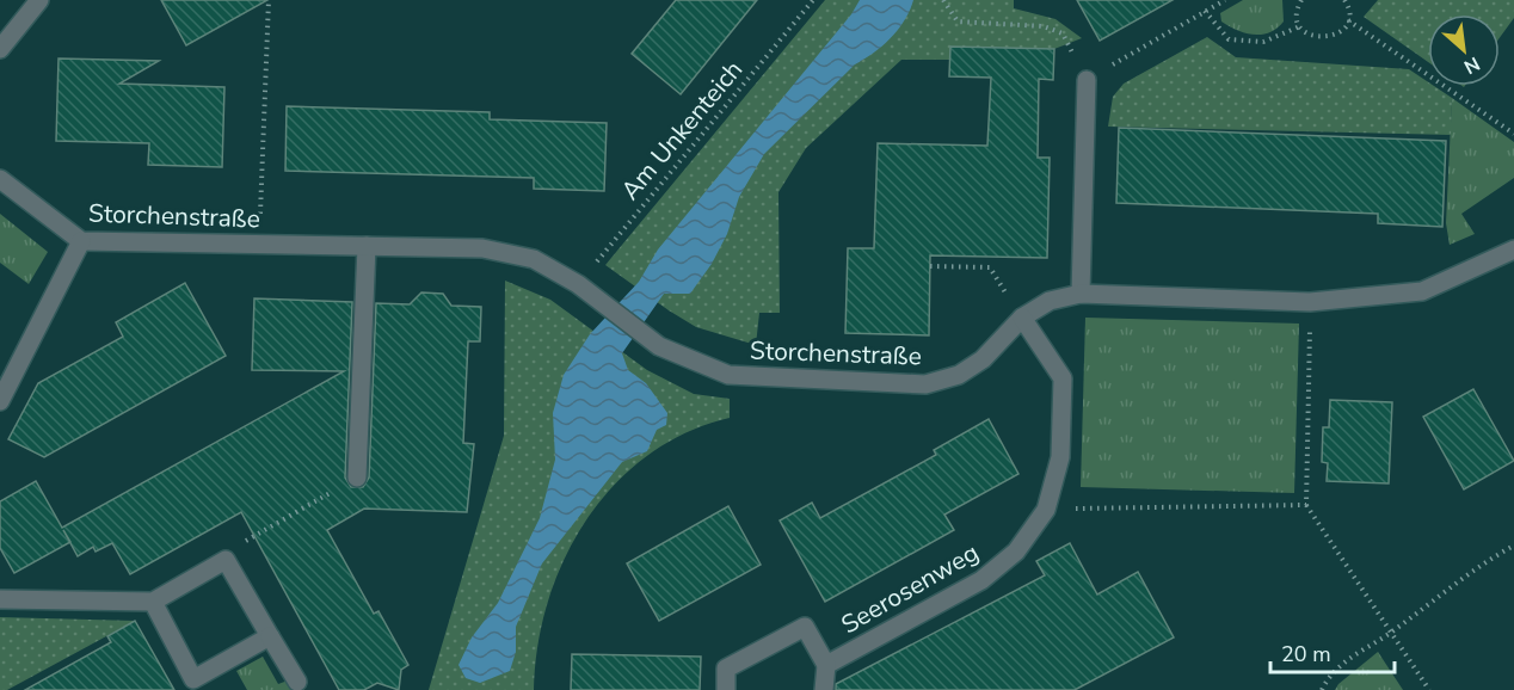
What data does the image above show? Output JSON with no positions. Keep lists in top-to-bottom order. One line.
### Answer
{"streets":{"street":["Storchenstraße","Seerosenweg"],"path":["Am Unkenteich"]},"crossings":[["Am Unkenteich","Storchenstraße"],["Storchenstraße","Seerosenweg"]],"scale_bar":"20 m","north":"bottom right"}
